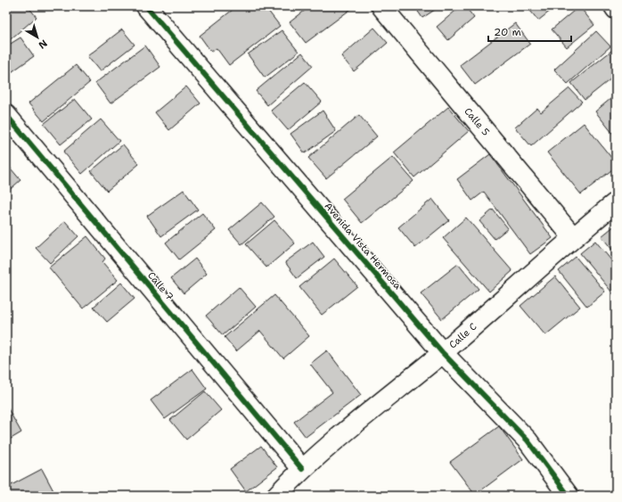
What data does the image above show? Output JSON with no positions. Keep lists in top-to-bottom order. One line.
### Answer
{"streets":{"street":["Calle 5","Avenida Vista Hermosa","Calle 7","Calle C"]},"crossings":[["Calle 5","Calle C"],["Avenida Vista Hermosa","Calle C"],["Calle 7","Calle C"]],"scale_bar":"20 m","north":"bottom right"}
